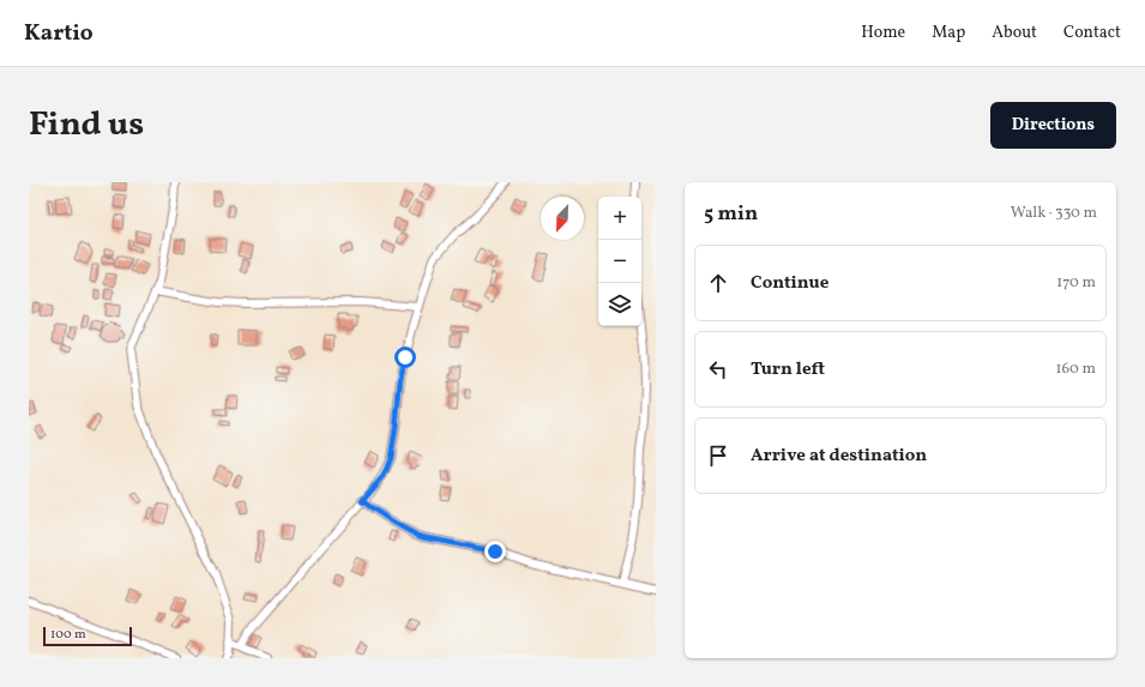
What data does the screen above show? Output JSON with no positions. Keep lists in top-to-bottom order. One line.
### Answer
{"scale_bar":"100 m","north":"bottom left","page":{"header":"Kartio","nav":["Home","Map","About","Contact"],"title":"Find us","buttons":"Directions","heading":["5 min","Walk · 330 m"],"map_buttons":["+","−"],"list":[["Continue","170 m"],["Turn left","160 m"],"Arrive at destination"],"scale":"100 m"}}
